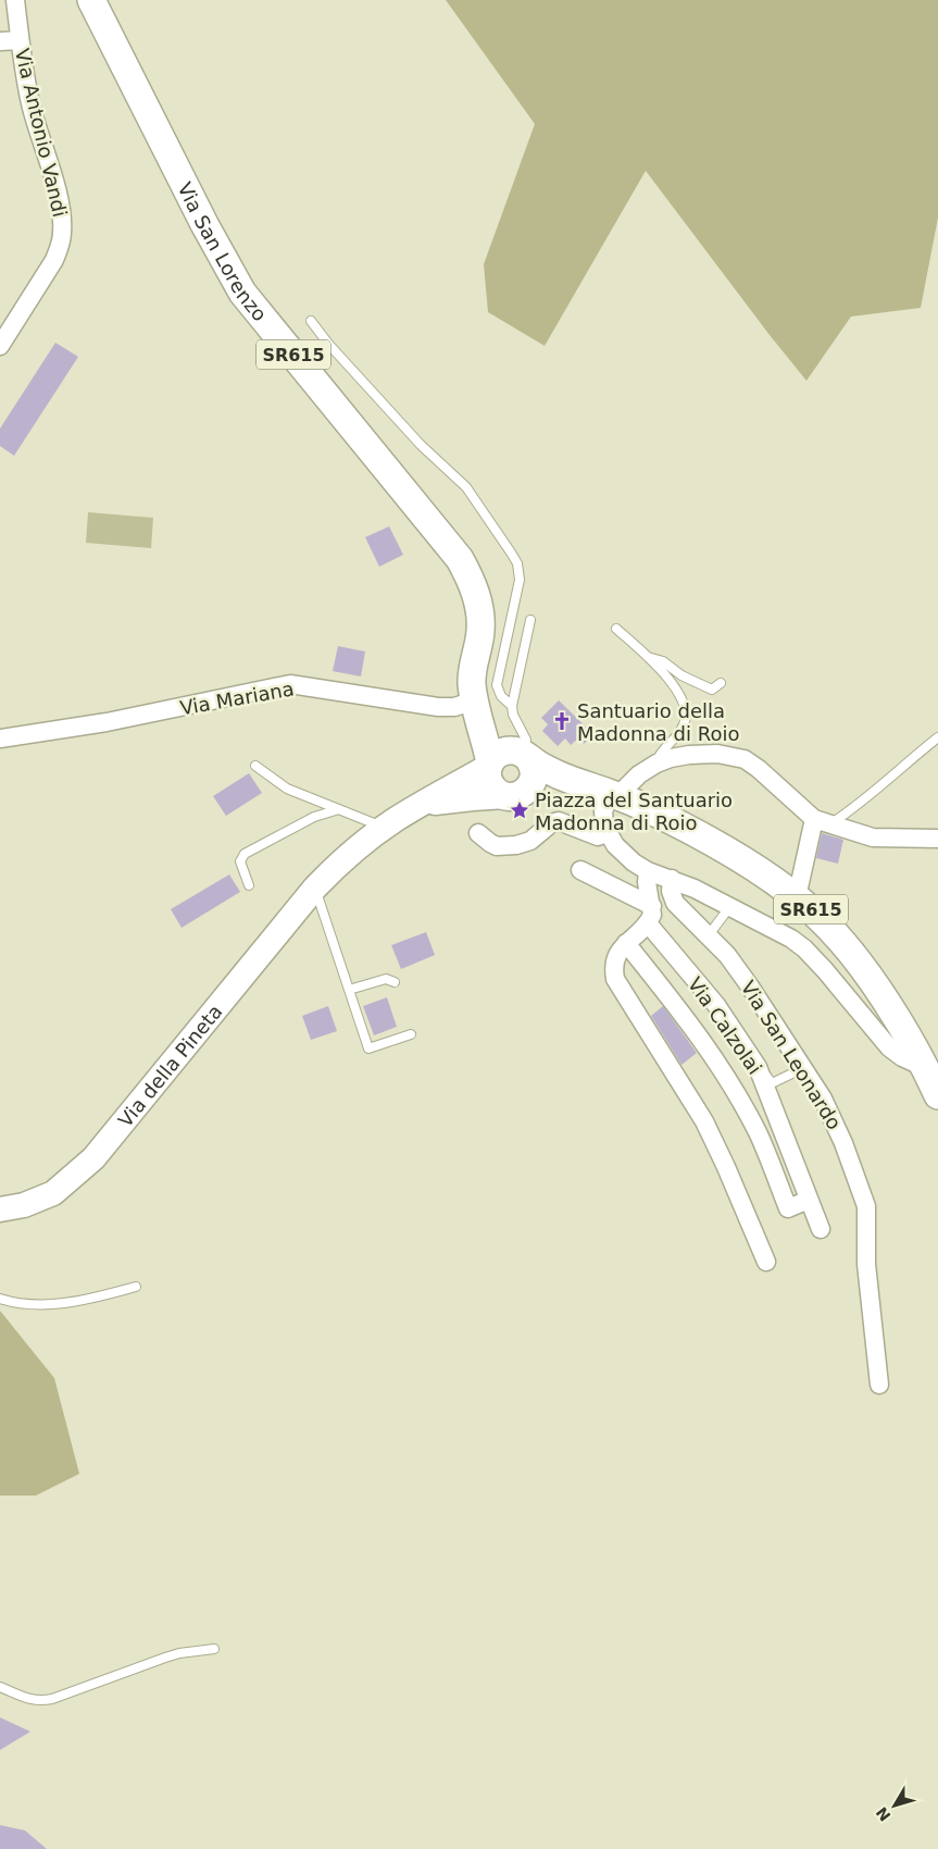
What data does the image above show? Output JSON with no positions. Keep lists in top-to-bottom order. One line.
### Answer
{"streets":{"main road":["Via San Lorenzo","SR615","Via della Pineta"],"street":["Via Antonio Vandi","Via Mariana","Via Calzolai","Via San Leonardo"]},"crossings":[["Via San Lorenzo","SR615"],["Via San Lorenzo","Via Mariana"],["Via San Lorenzo","Via della Pineta"],["SR615","Via della Pineta"]],"places":{"church":["Santuario della Madonna di Roio"],"place":["Piazza del Santuario Madonna di Roio"]},"north":"bottom left"}
